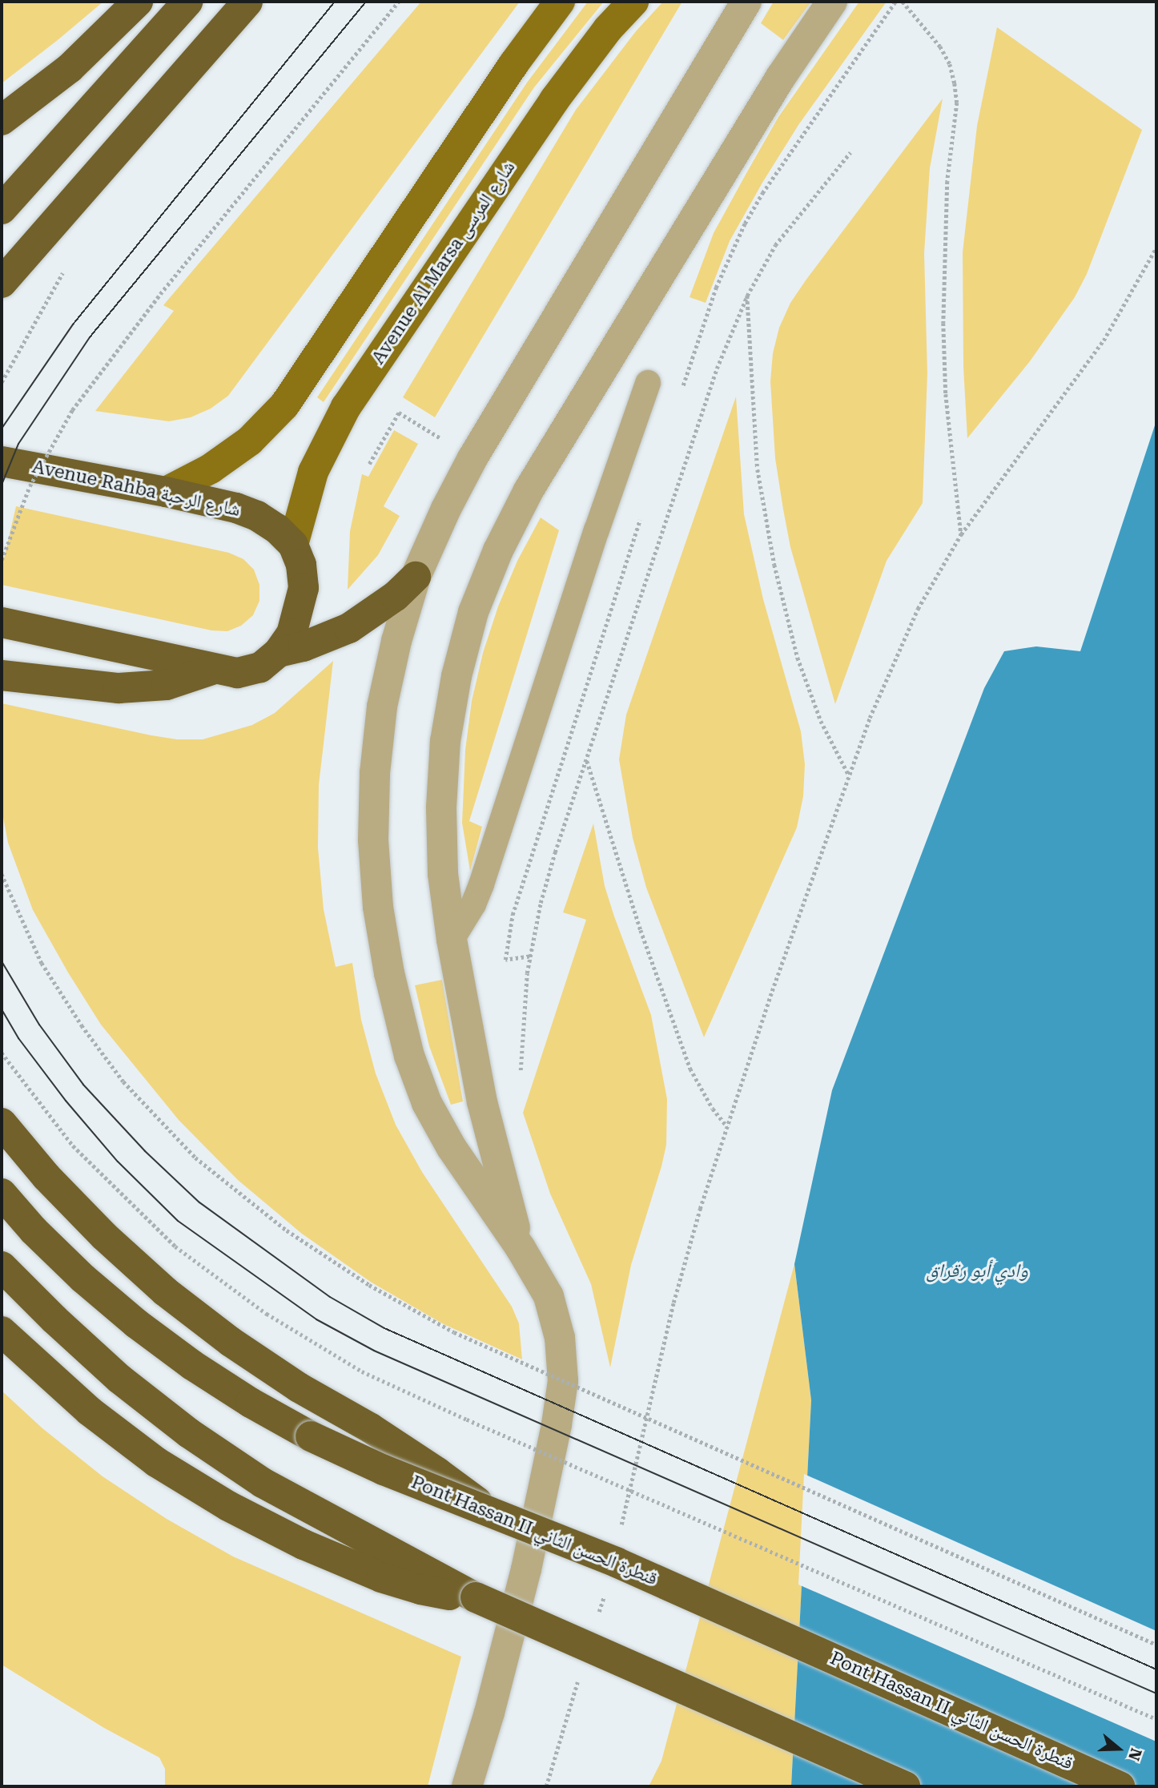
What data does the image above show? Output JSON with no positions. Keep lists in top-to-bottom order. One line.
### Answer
{"streets":{"highway":["Avenue Rahba شارع الرحبة","Pont Hassan II قنطرة الحسن الثاني"],"main road":["Avenue Al Marsa شارع المرسى"]},"crossings":[["Avenue Al Marsa شارع المرسى","Avenue Rahba شارع الرحبة"]],"water":["وادي أبو رقراق"],"north":"right"}
